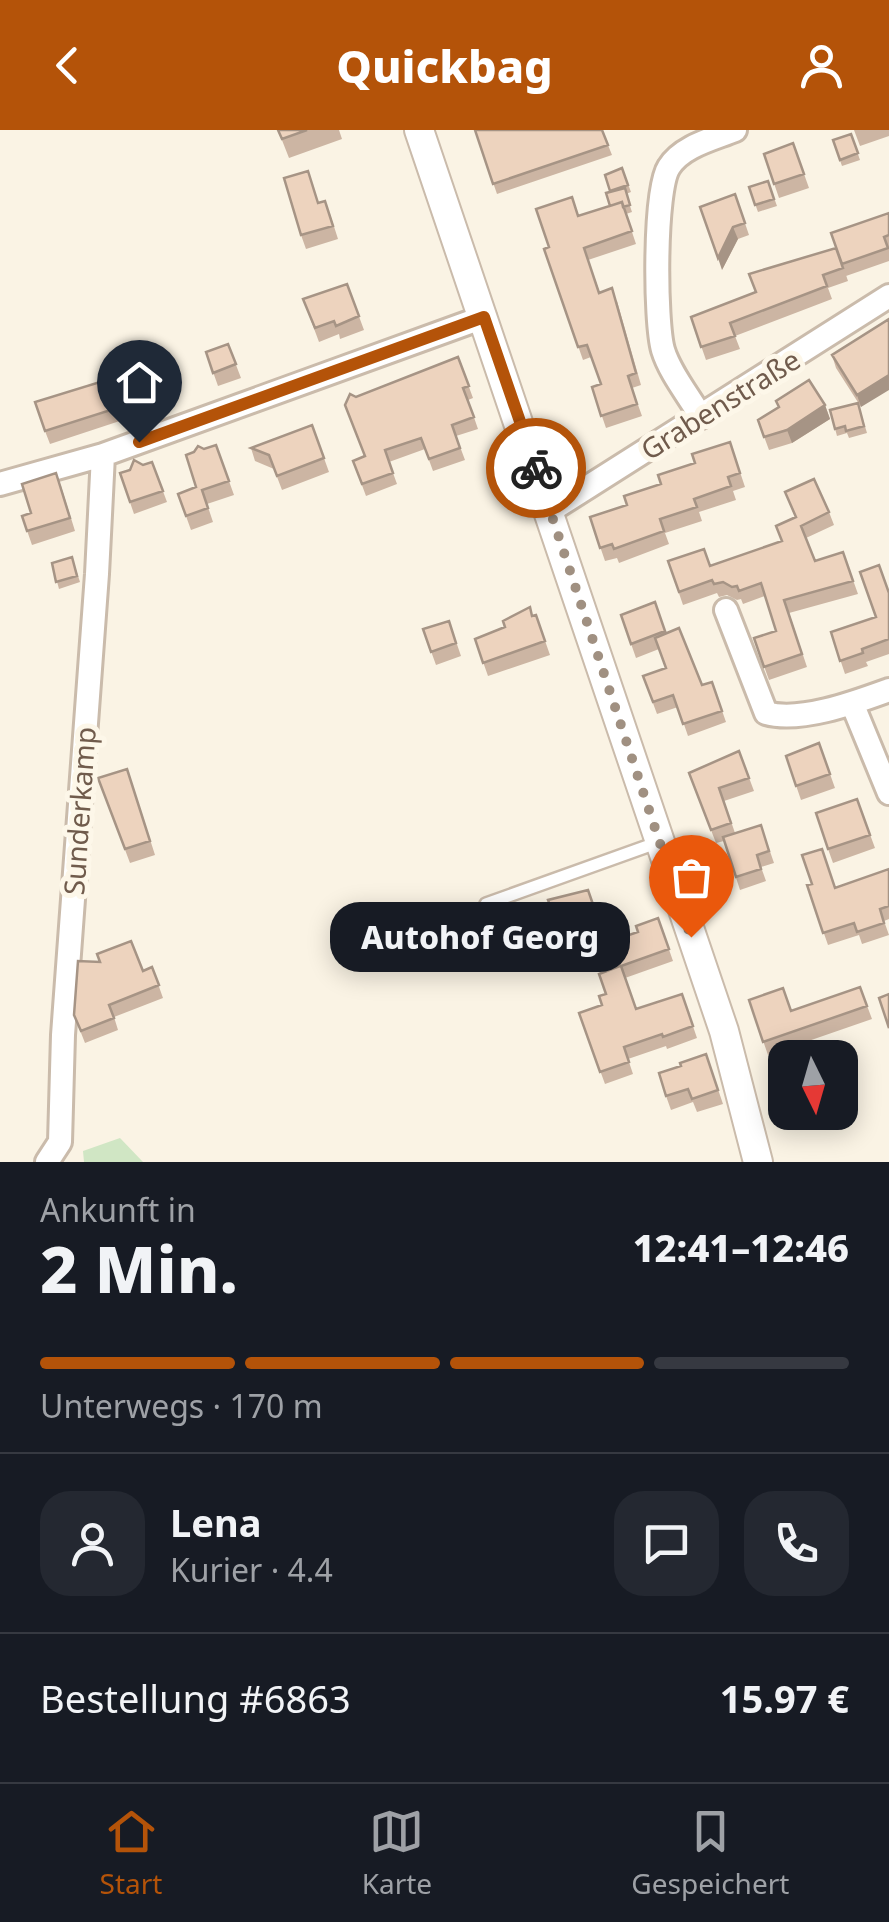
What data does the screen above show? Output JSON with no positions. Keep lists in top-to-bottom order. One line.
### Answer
{"streets":{"street":["Grabenstraße","Sunderkamp"]},"places":["Autohof Georg"],"north":"bottom","page":{"header":"Quickbag","bubble":"Autohof Georg","heading":["2 Min.","Ankunft in","12:41–12:46"],"panel":["Lena","Kurier · 4.4","Bestellung #6863","15.97 €"],"bar":"Unterwegs · 170 m","tabs":["Start","Karte","Gespeichert"]}}
